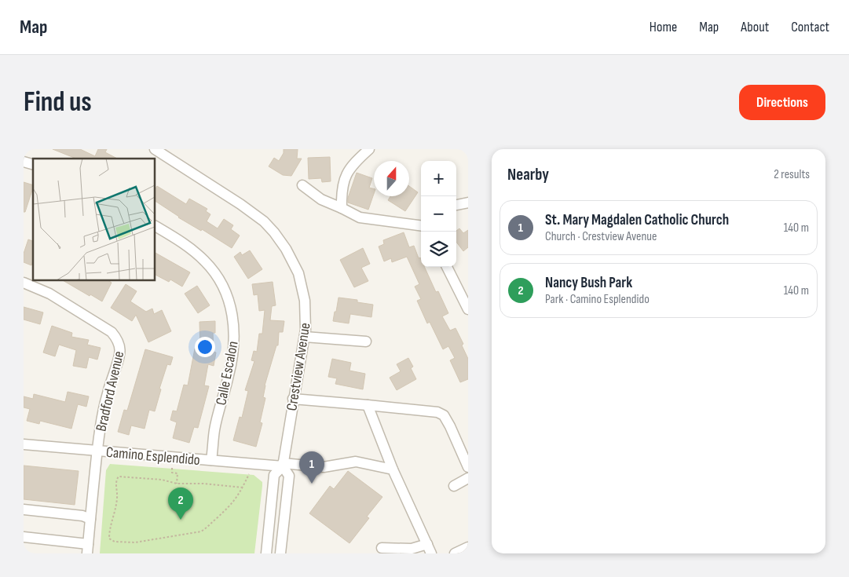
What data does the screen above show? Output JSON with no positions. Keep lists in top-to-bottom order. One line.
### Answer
{"streets":{"street":["Crestview Avenue","Calle Escalon","Bradford Avenue","Camino Esplendido"]},"crossings":[["Crestview Avenue","Camino Esplendido"],["Calle Escalon","Camino Esplendido"],["Bradford Avenue","Camino Esplendido"]],"north":"top","page":{"header":"Map","nav":["Home","Map","About","Contact"],"buttons":"Directions","title":"Find us","heading":["Nearby","2 results"],"map_buttons":["+","−"],"list":[{"mark":"1","name":"St. Mary Magdalen Catholic Church","note":"Church · Crestview Avenue","value":"140 m"},{"mark":"2","name":"Nancy Bush Park","note":"Park · Camino Esplendido","value":"140 m"}],"pins":["1","2"]}}
